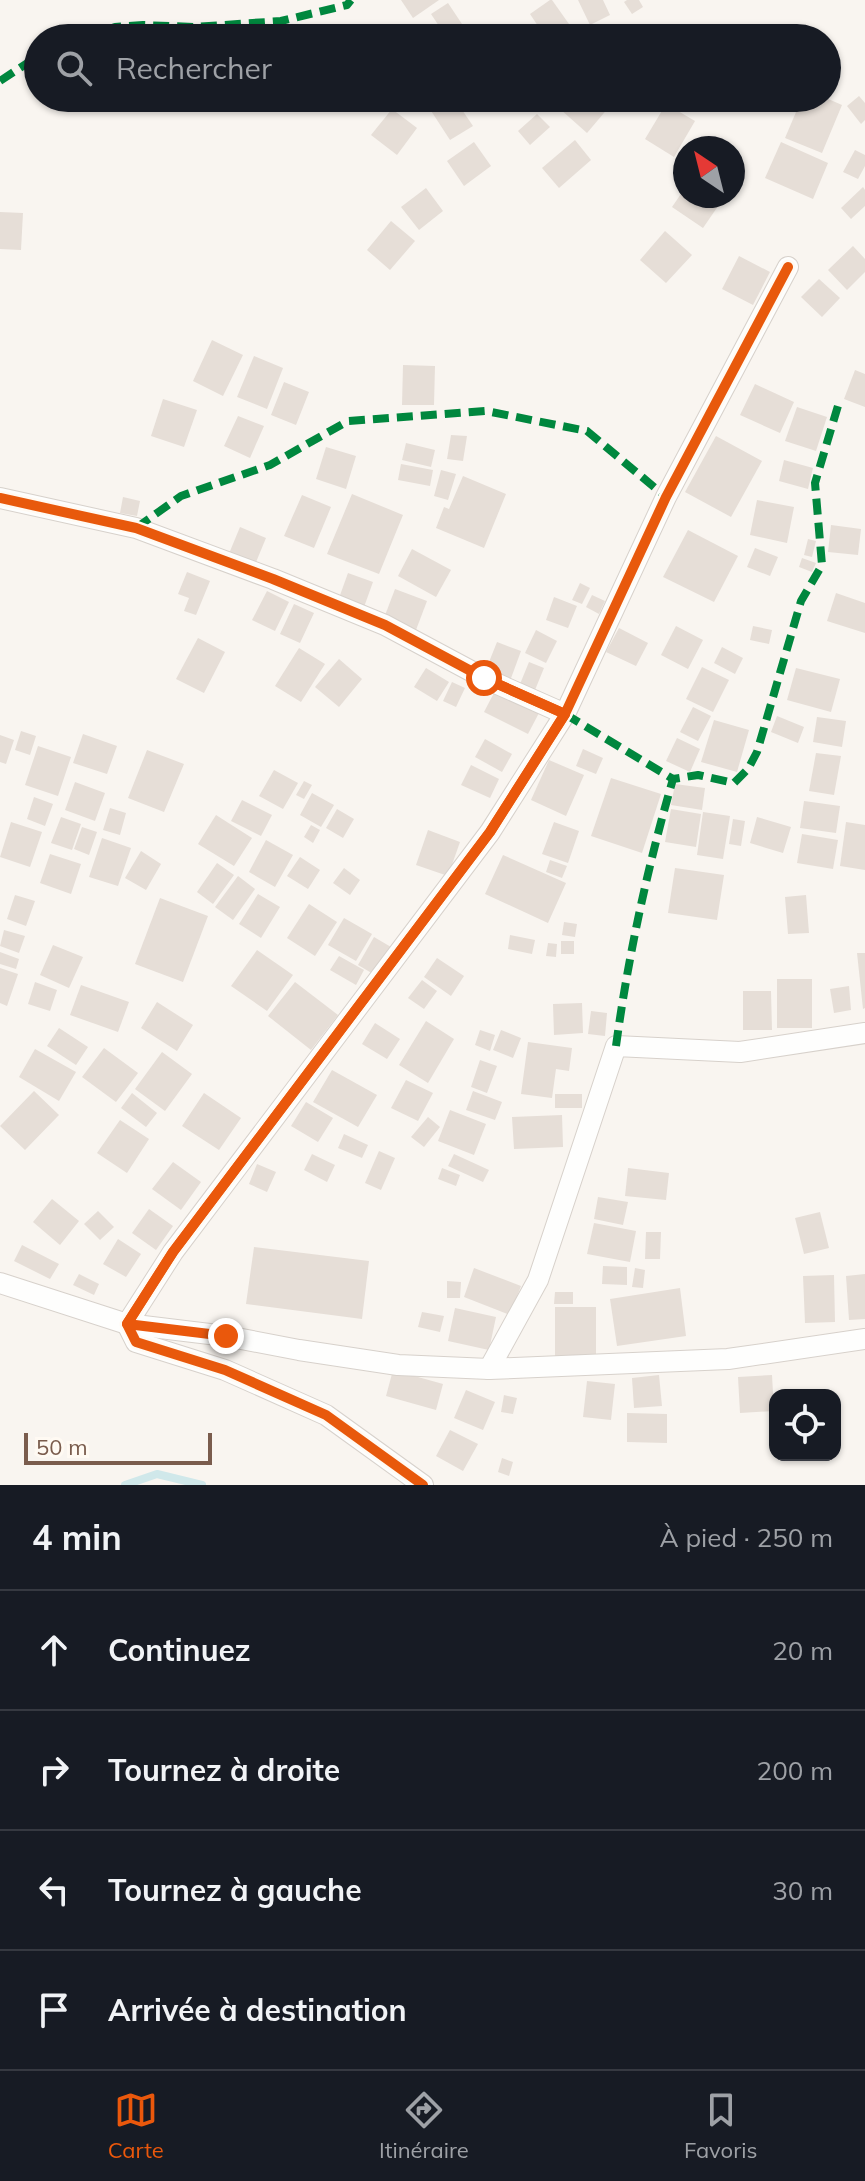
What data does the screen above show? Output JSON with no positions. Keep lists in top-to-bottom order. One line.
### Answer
{"scale_bar":"50 m","north":"top left","page":{"search":"Rechercher","scale":"50 m","heading":["4 min","À pied · 250 m"],"list":[["Continuez","20 m"],["Tournez à droite","200 m"],["Tournez à gauche","30 m"],"Arrivée à destination"],"nav":["Carte","Itinéraire","Favoris"]}}
